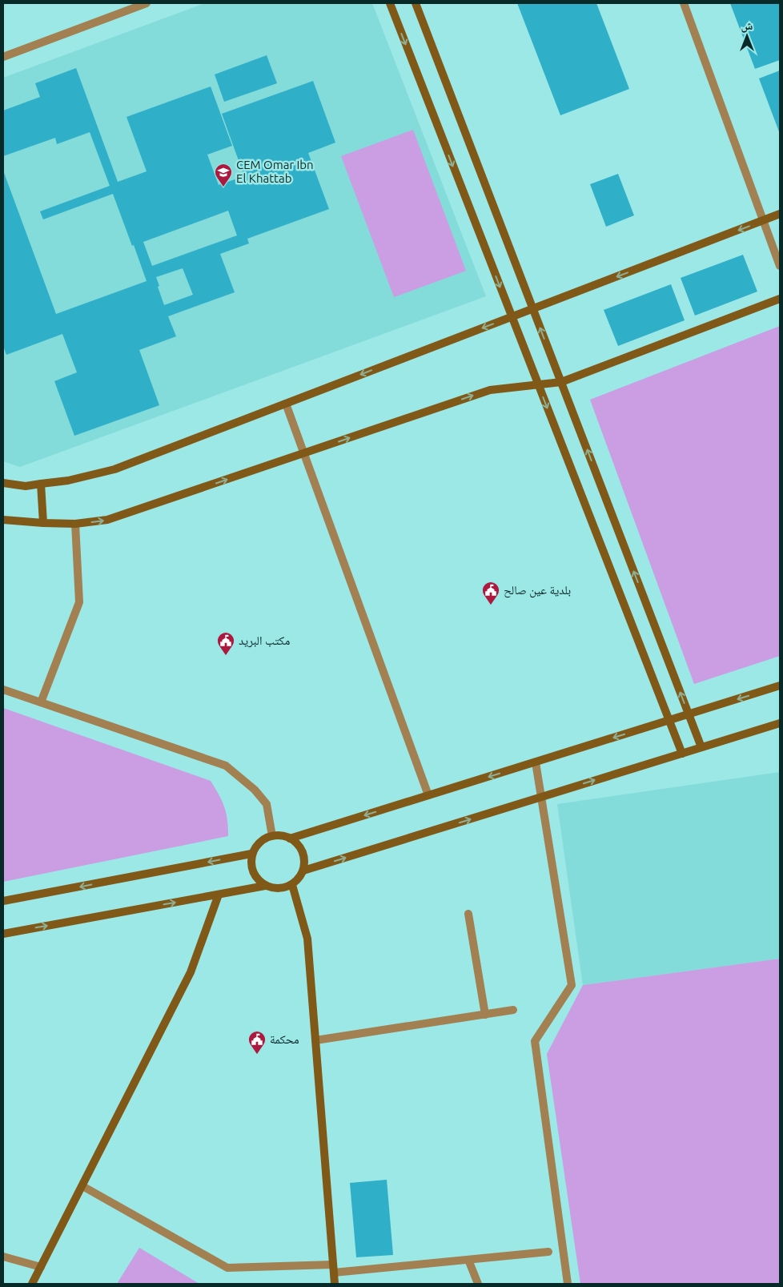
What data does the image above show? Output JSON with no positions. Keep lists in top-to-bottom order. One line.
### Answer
{"places":{"school or university":["CEM Omar Ibn El Khattab"],"public building":["بلدية عين صالح","مكتب البريد","محكمة"]},"north":"top"}
